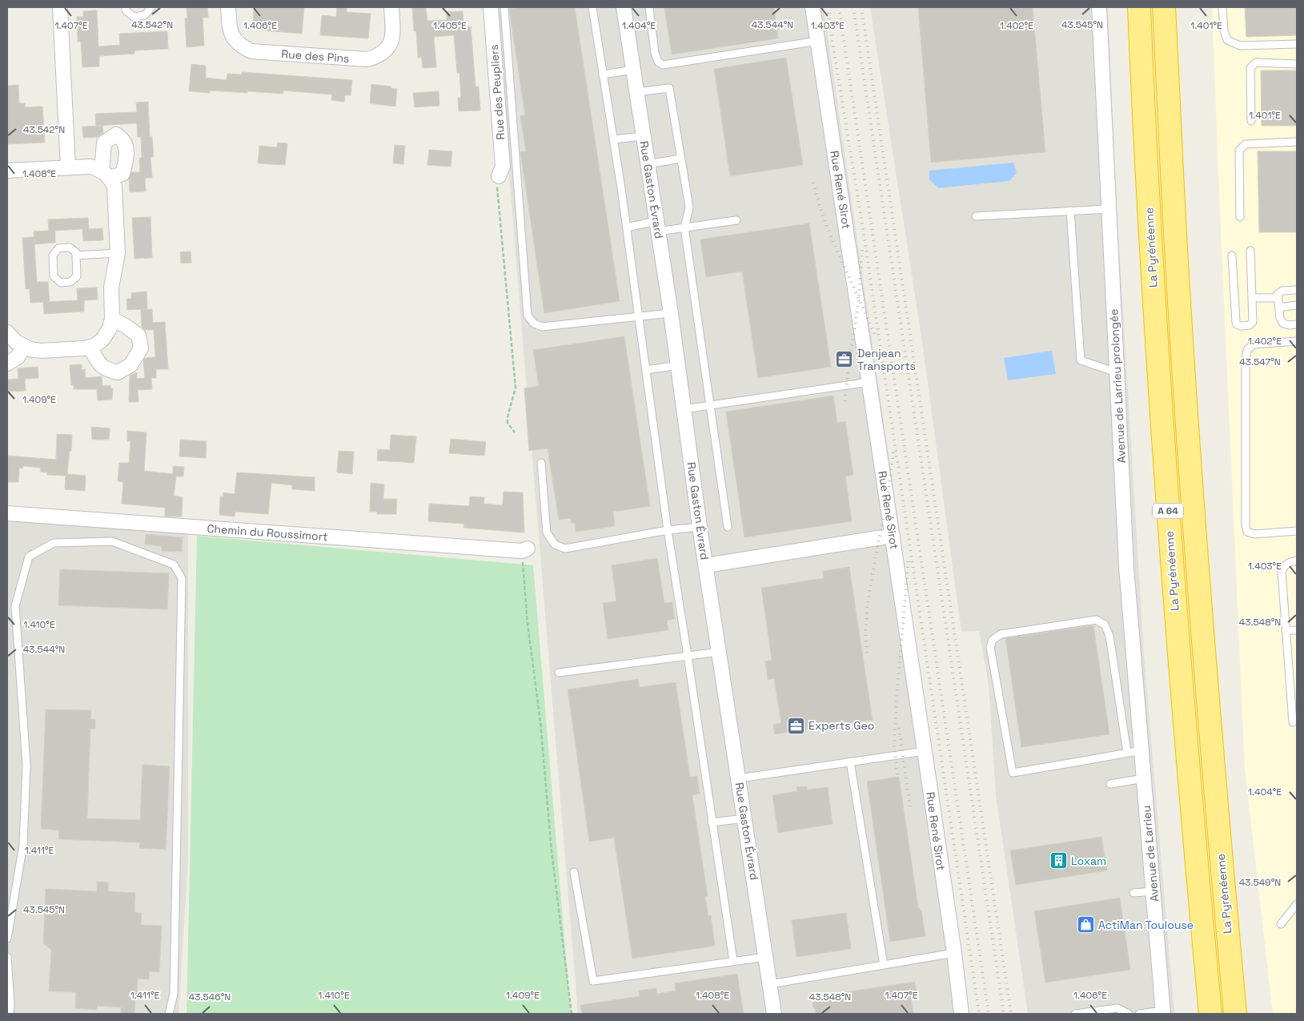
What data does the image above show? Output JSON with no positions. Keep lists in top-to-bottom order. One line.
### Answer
{"streets":{"highway":["La Pyrénéenne","A 64"],"street":["Rue des Pins","Rue des Peupliers","Rue Gaston Évrard","Rue René Sirot","Avenue de Larrieu prolongée","Chemin du Roussimort","Avenue de Larrieu"]},"crossings":[["Avenue de Larrieu prolongée","Avenue de Larrieu"]],"places":{"office":["Denjean Transports","Experts Geo"],"building":["Loxam"],"shop":["ActiMan Toulouse"]},"coordinates":["43.542°N","43.544°N","43.545°N","1.401°E","1.407°E","1.406°E","1.405°E","1.404°E","1.403°E","1.402°E","1.408°E","43.547°N","1.409°E","43.548°N","1.410°E","1.411°E","43.549°N","43.546°N"]}
